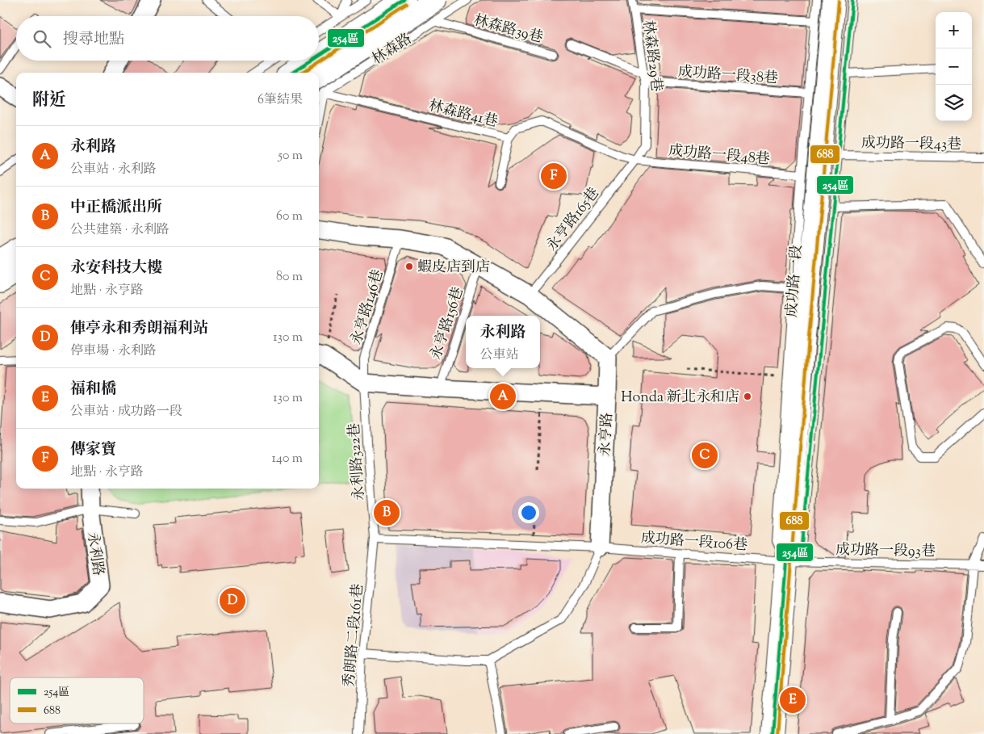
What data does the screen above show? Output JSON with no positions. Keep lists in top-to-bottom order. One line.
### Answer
{"streets":{"main road":["林森路"],"street":["永亨路","永利路"],"lane":["林森路39巷","林森路29巷","成功路一段38巷","林森路41巷","成功路一段43巷","成功路一段48巷","永亨路165巷","成功路一段","永亨路146巷","永亨路156巷","永利路322巷","成功路一段106巷","成功路一段93巷","秀朗路二段161巷"]},"crossings":[["林森路39巷","林森路"],["林森路","林森路41巷"],["林森路29巷","成功路一段38巷"],["林森路29巷","林森路41巷"],["林森路29巷","成功路一段48巷"],["林森路29巷","永亨路165巷"],["成功路一段38巷","成功路一段"],["林森路41巷","成功路一段48巷"],["林森路41巷","永亨路165巷"],["成功路一段48巷","永亨路165巷"],["成功路一段48巷","成功路一段"],["成功路一段","成功路一段106巷"],["成功路一段","成功路一段93巷"],["永亨路146巷","永利路322巷"],["永亨路","成功路一段106巷"],["永亨路","秀朗路二段161巷"],["永利路322巷","成功路一段106巷"],["永利路322巷","秀朗路二段161巷"],["成功路一段106巷","成功路一段93巷"],["成功路一段106巷","秀朗路二段161巷"]],"places":["蝦皮店到店","Honda 新北永和店"],"lines":["transit line 254區","transit line 688"],"legend":["254區","688"],"page":{"map_buttons":["+","−"],"search":"搜尋地點","heading":["附近","6筆結果"],"list":[{"mark":"A","name":"永利路","note":"公車站 · 永利路","value":"50 m"},{"mark":"B","name":"中正橋派出所","note":"公共建築 · 永利路","value":"60 m"},{"mark":"C","name":"永安科技大樓","note":"地點 · 永亨路","value":"80 m"},{"mark":"D","name":"俥亭永和秀朗福利站","note":"停車場 · 永利路","value":"130 m"},{"mark":"E","name":"福和橋","note":"公車站 · 成功路一段","value":"130 m"},{"mark":"F","name":"傳家寶","note":"地點 · 永亨路","value":"140 m"}],"pins":["F","A","C","B","D","E"],"popup":["永利路","公車站"]}}
